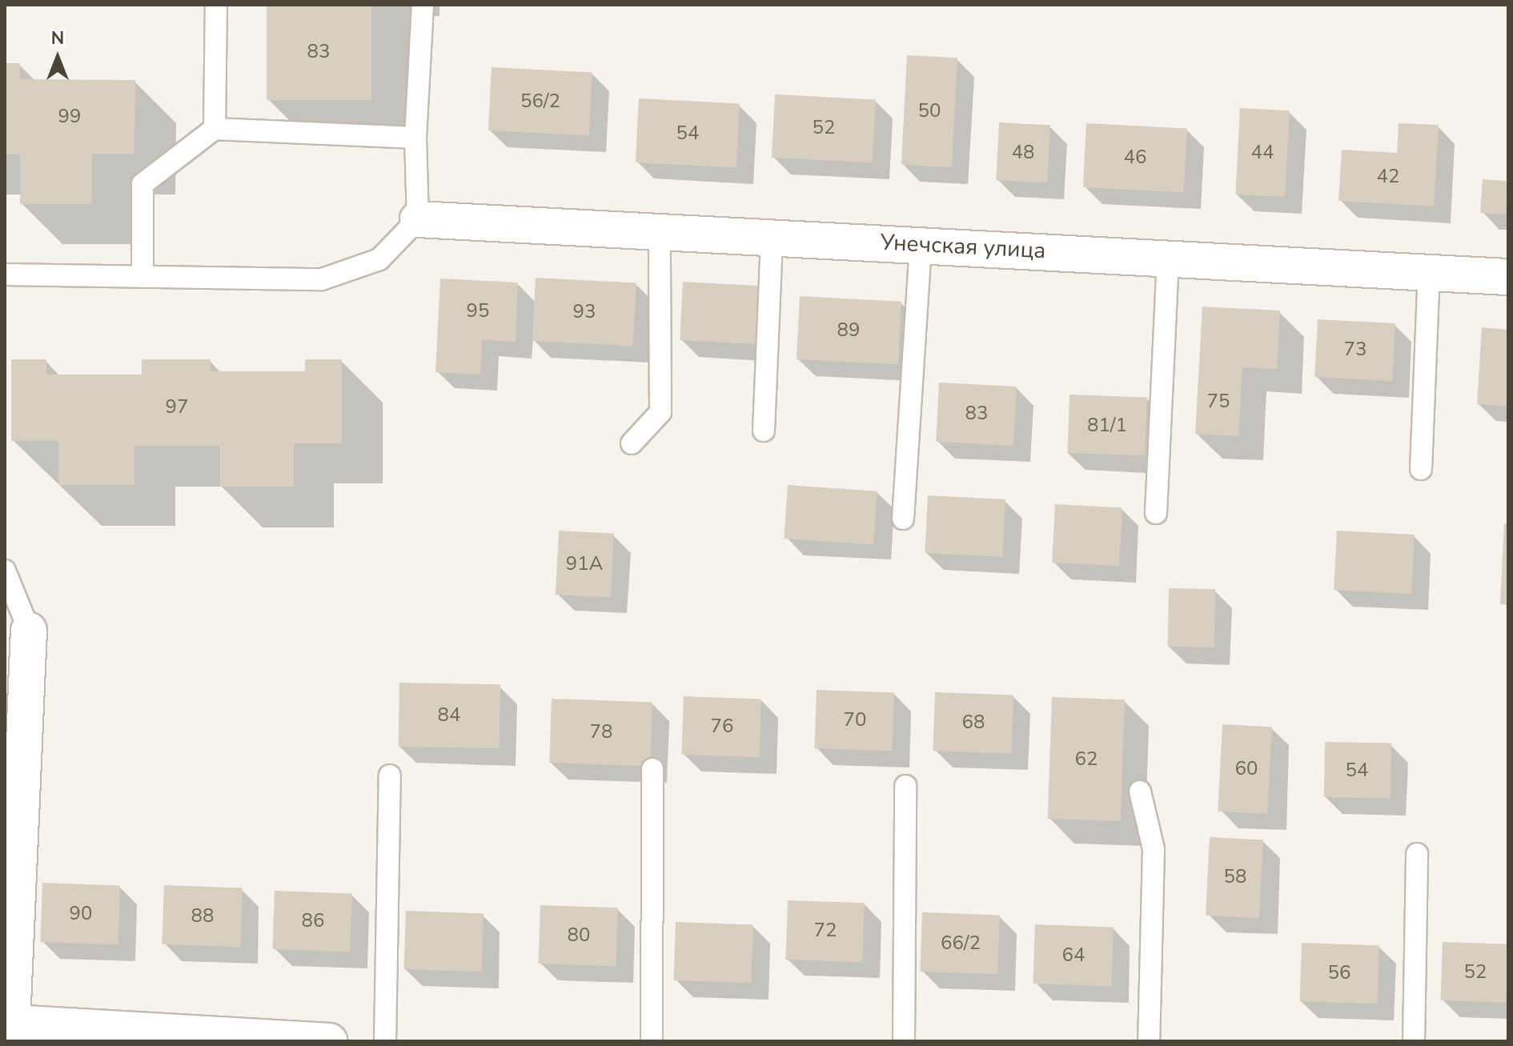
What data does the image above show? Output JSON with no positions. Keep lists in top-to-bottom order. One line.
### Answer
{"streets":{"street":["Унечская улица"]},"house_numbers":["83","56/2","50","99","52","54","48","44","46","42","95","93","89","73","75","97","83","81/1","91А","84","70","68","76","78","62","60","54","58","90","88","86","72","80","66/2","64","52","56"],"north":"top"}
